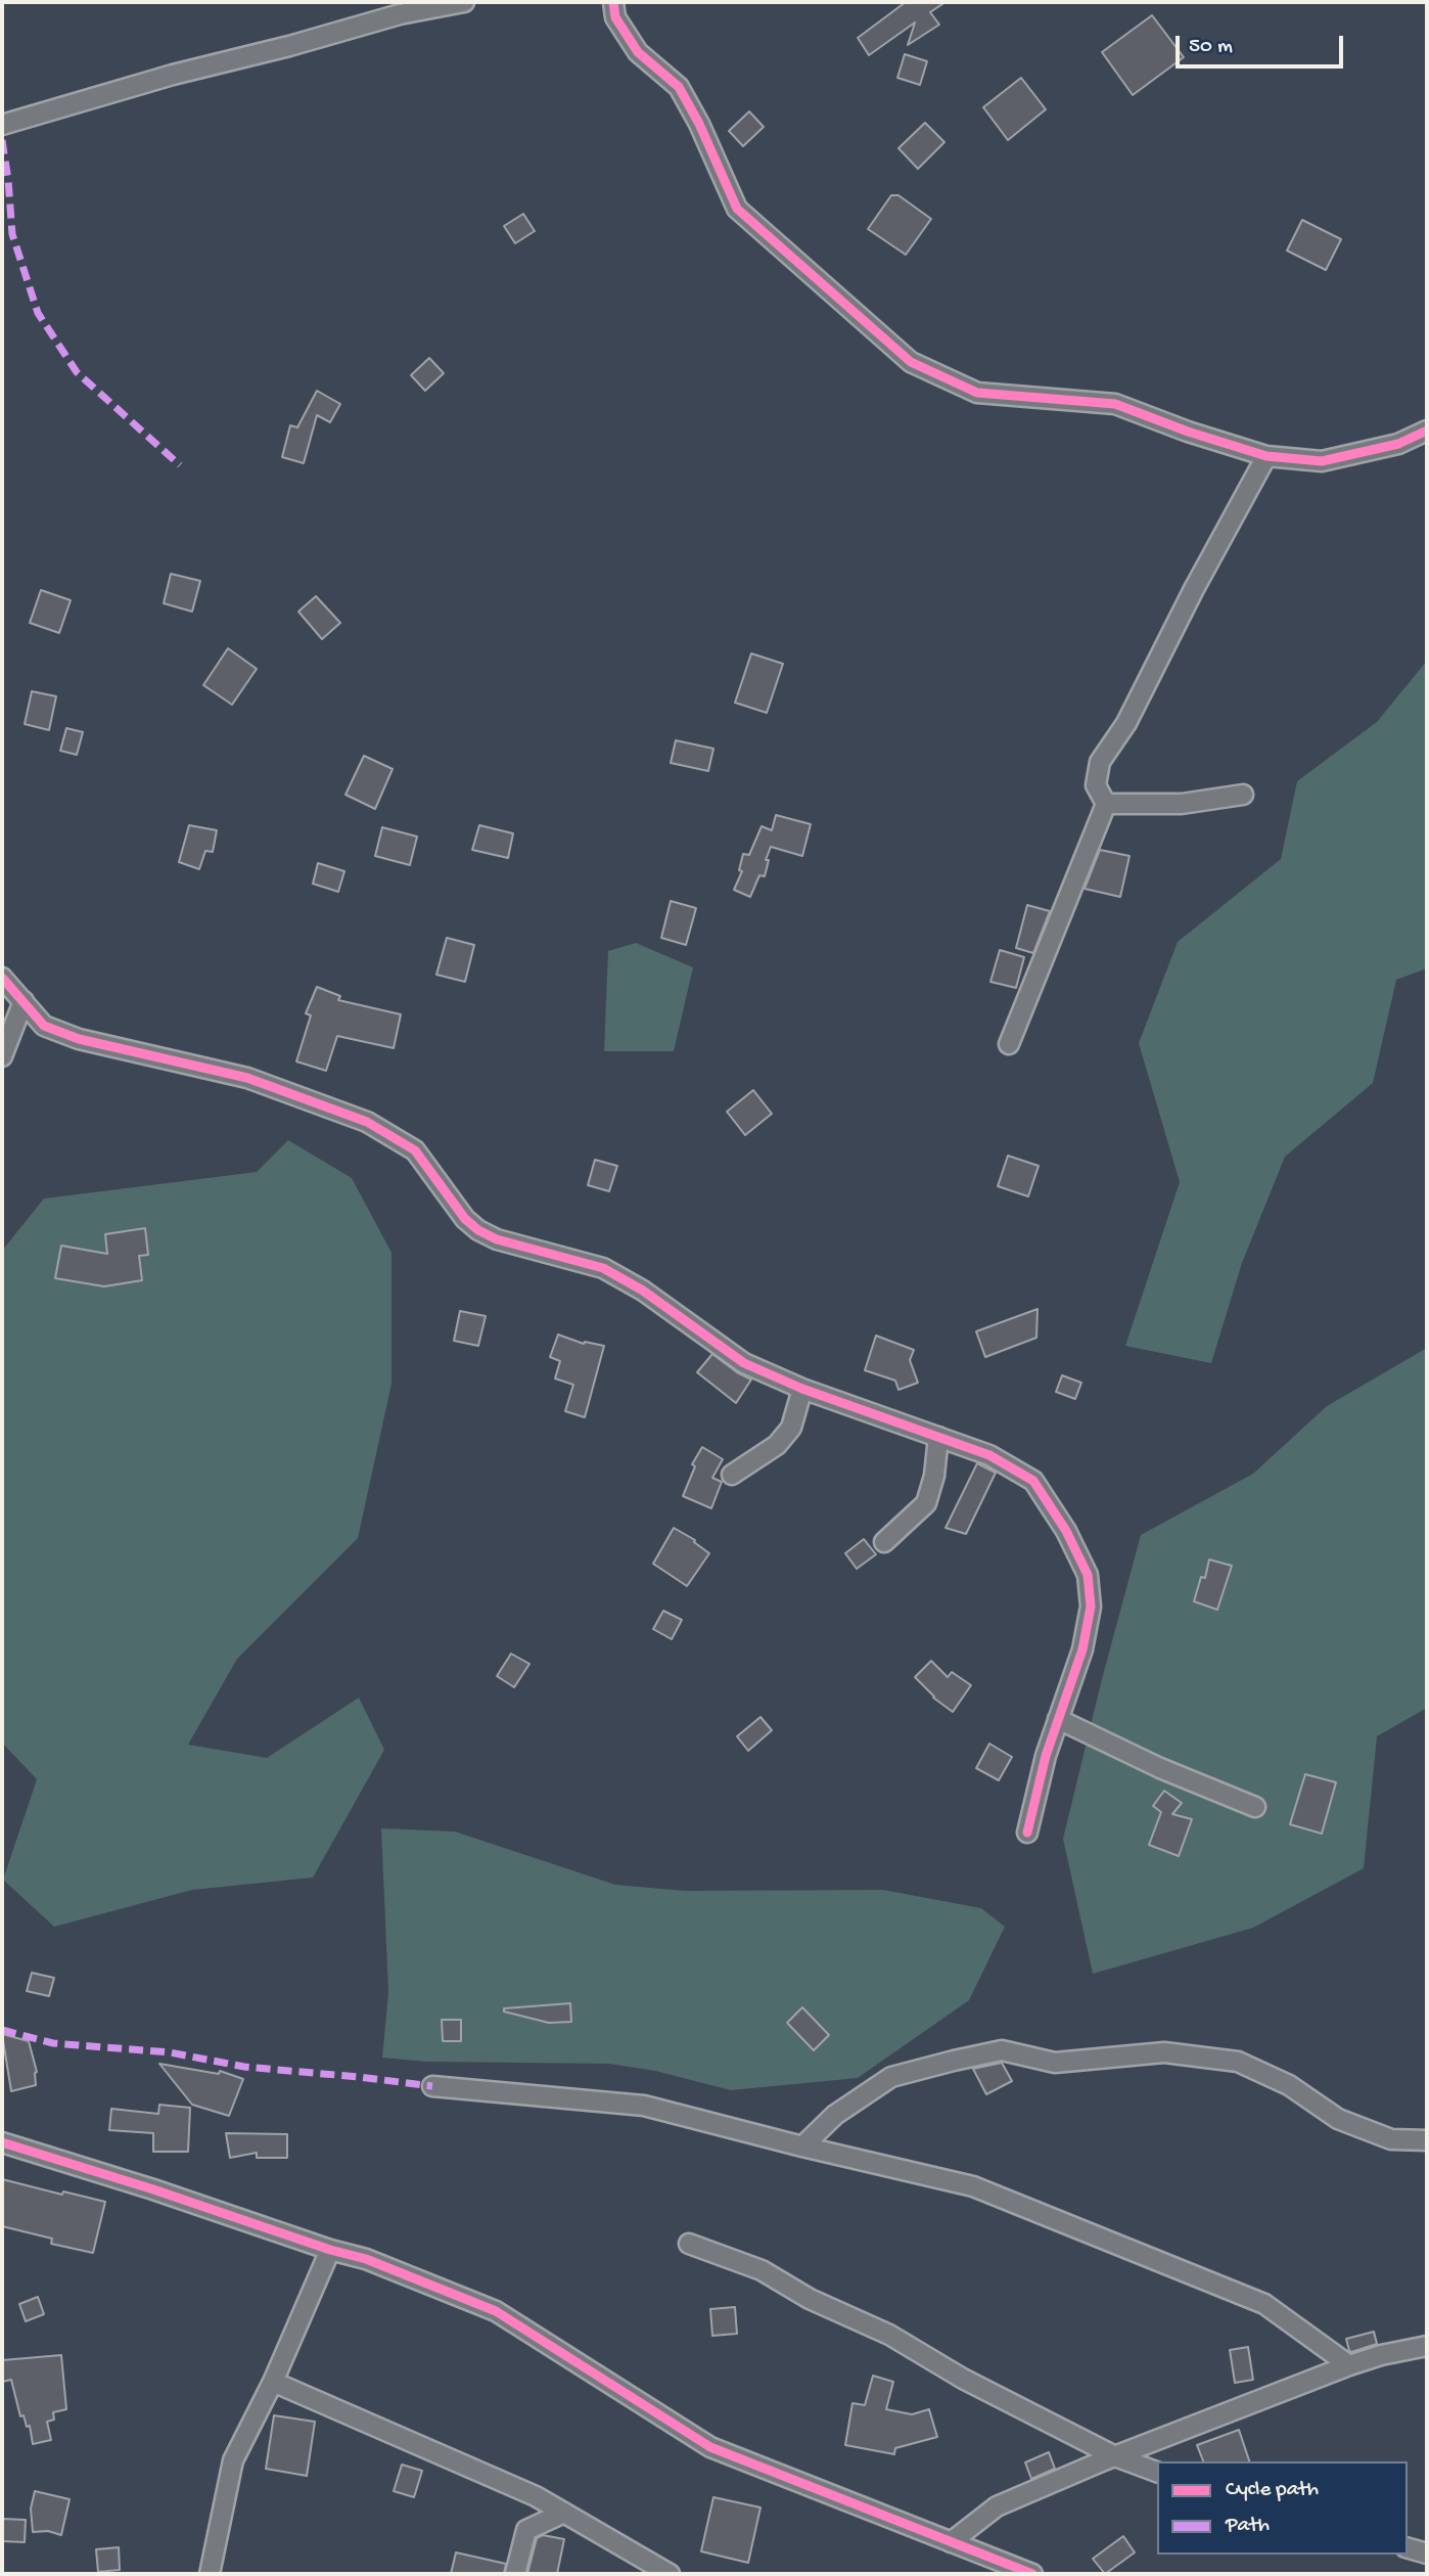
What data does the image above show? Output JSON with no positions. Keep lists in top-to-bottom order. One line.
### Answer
{"legend":["Cycle path","Path"],"scale_bar":"50 m"}
